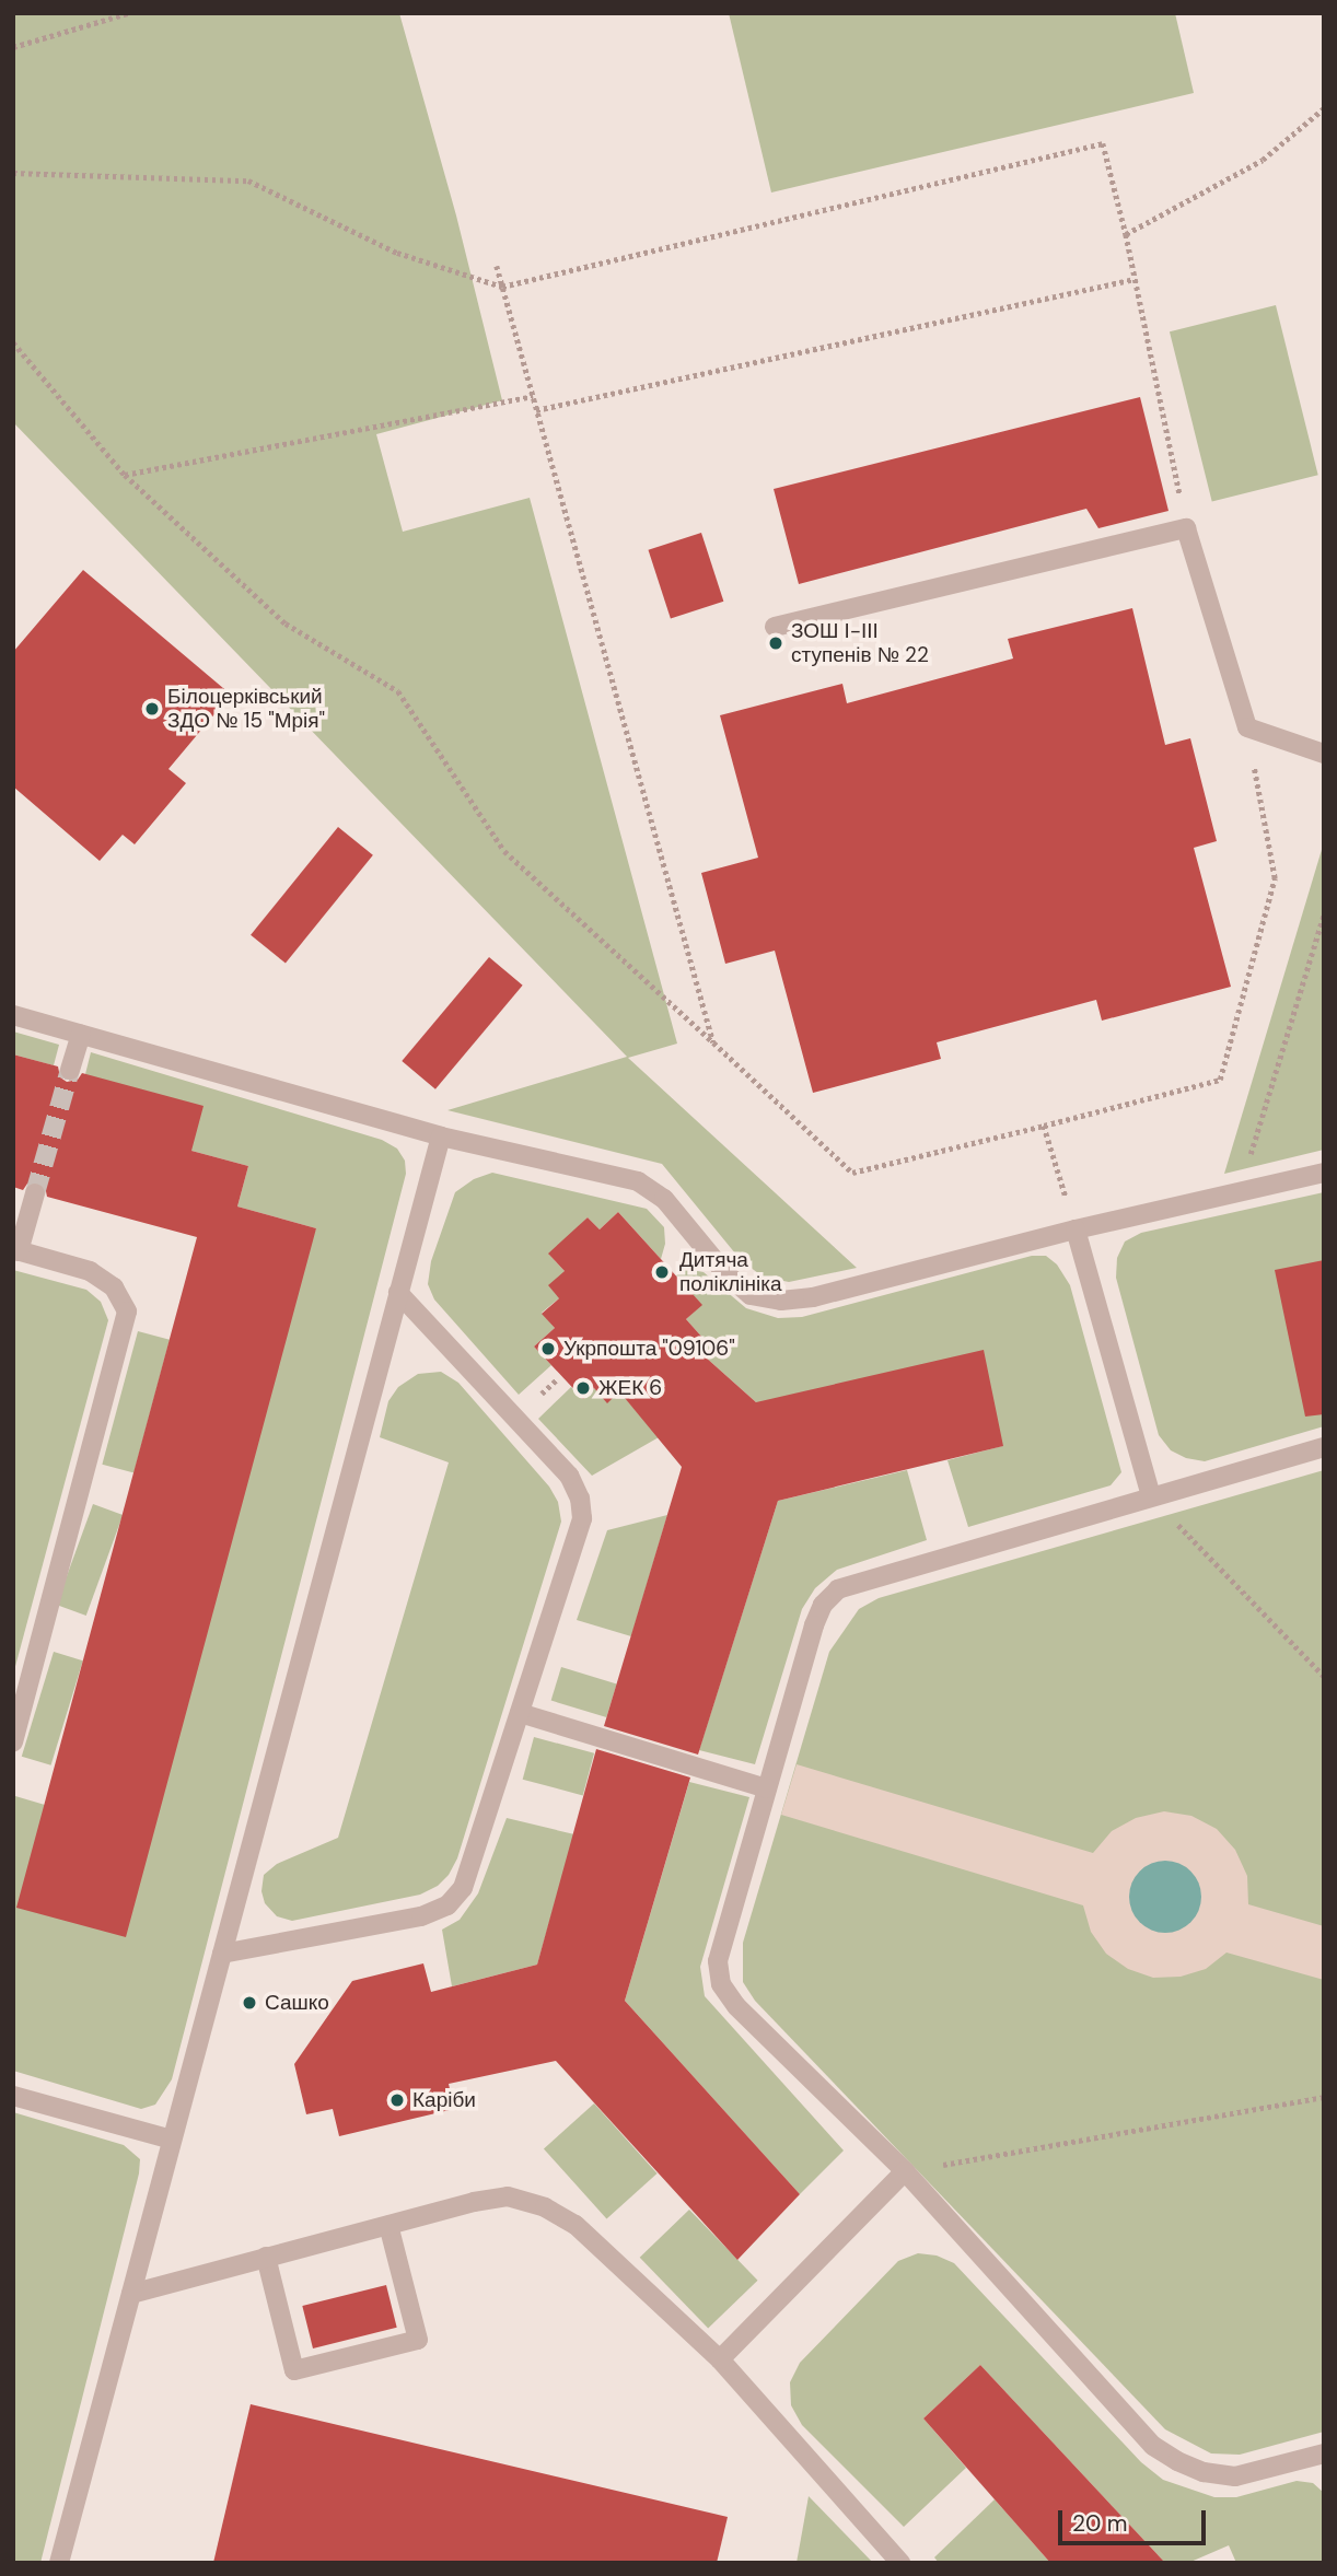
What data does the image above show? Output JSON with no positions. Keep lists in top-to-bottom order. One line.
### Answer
{"places":["ЗОШ І-ІІІ ступенів № 22","Білоцерківський ЗДО № 15 \"Мрія\"","Дитяча поліклініка","Укрпошта \"09106\"","ЖЕК 6","Сашко","Каріби"],"scale_bar":"20 m"}
